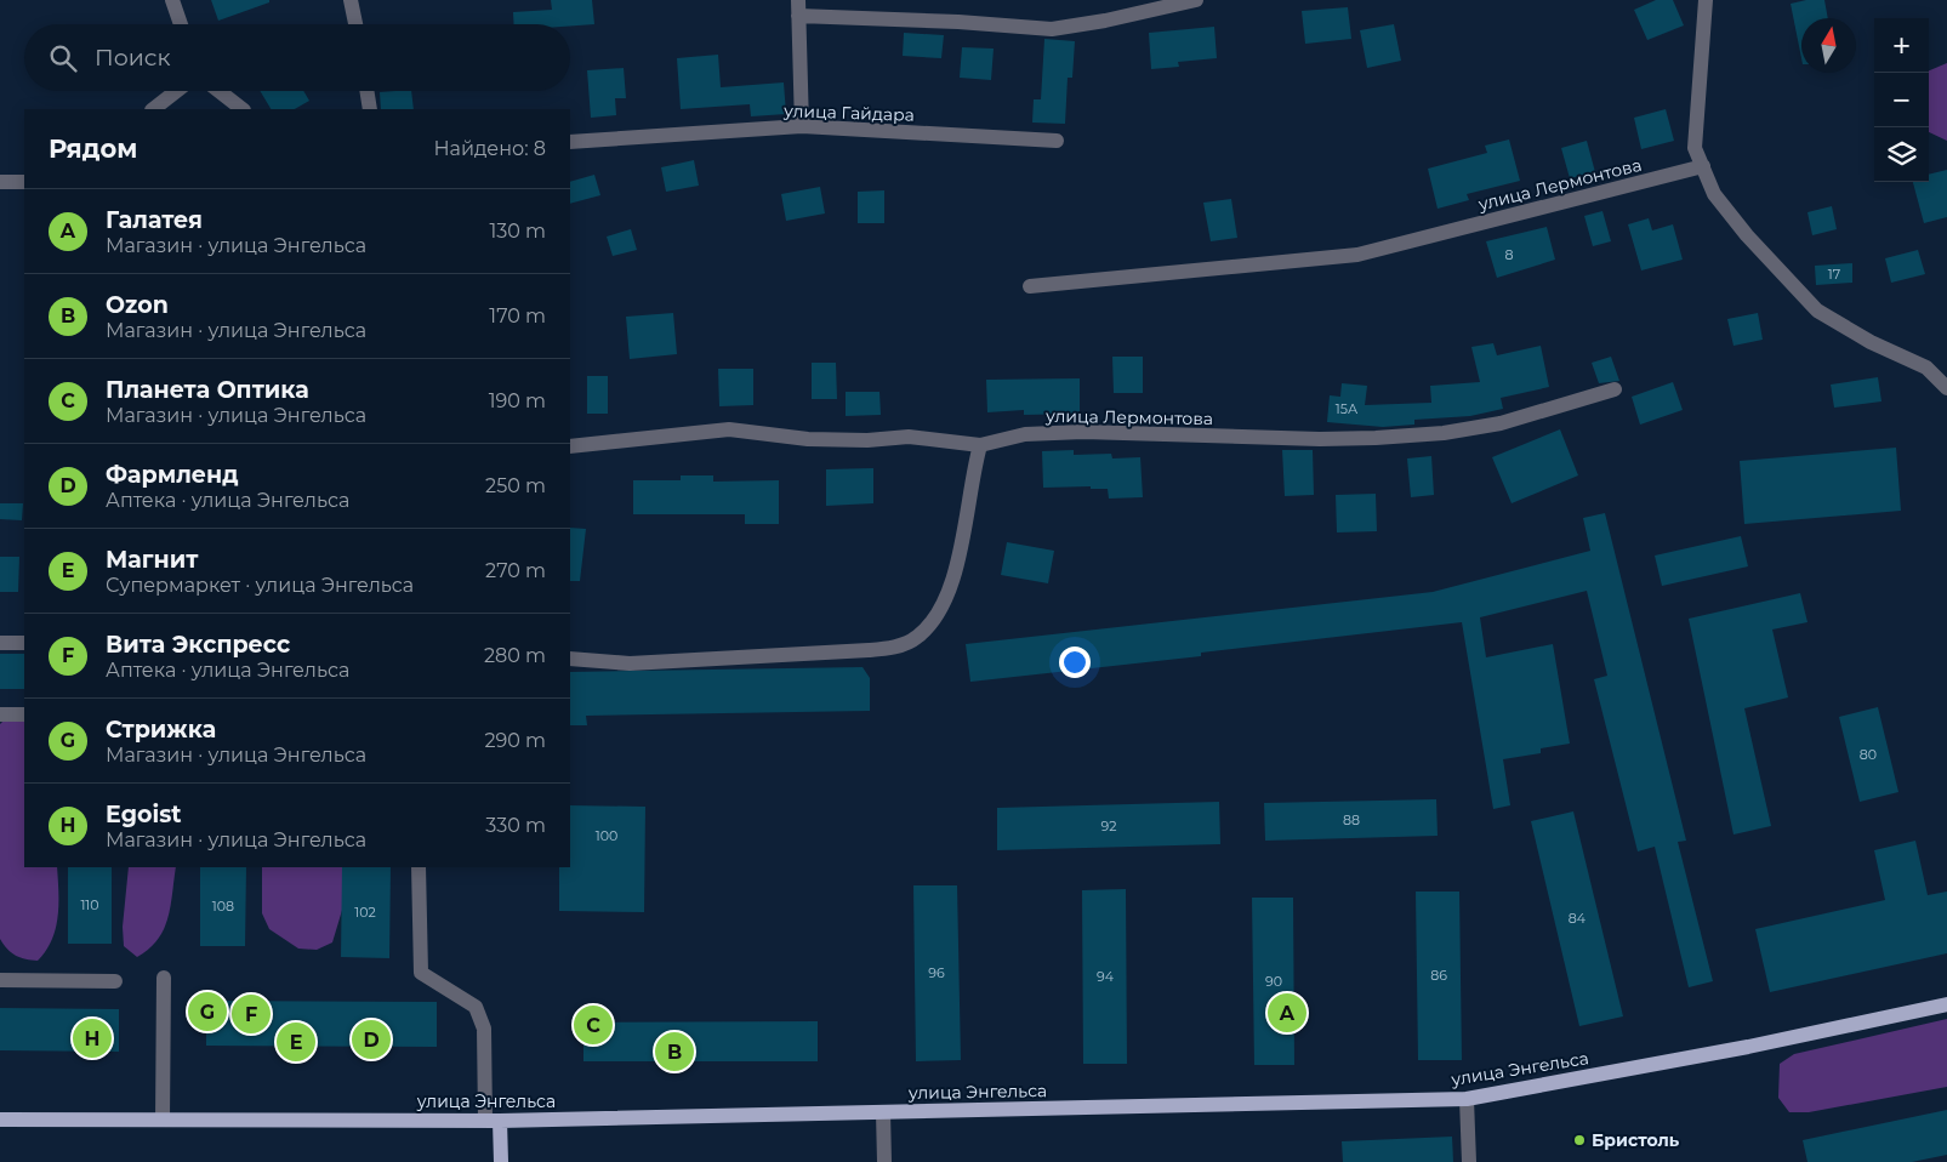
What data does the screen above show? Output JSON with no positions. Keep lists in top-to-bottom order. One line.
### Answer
{"streets":{"main road":["улица Энгельса"],"street":["улица Гайдара","улица Лермонтова"]},"places":["Бристоль"],"house_numbers":["8","17","15А","80","88","92","100","110","108","102","84","96","86","94","90"],"north":"top","page":{"map_buttons":["+","−"],"search":"Поиск","heading":["Рядом","Найдено: 8"],"list":[{"mark":"A","name":"Галатея","note":"Магазин · улица Энгельса","value":"130 m"},{"mark":"B","name":"Ozon","note":"Магазин · улица Энгельса","value":"170 m"},{"mark":"C","name":"Планета Оптика","note":"Магазин · улица Энгельса","value":"190 m"},{"mark":"D","name":"Фармленд","note":"Аптека · улица Энгельса","value":"250 m"},{"mark":"E","name":"Магнит","note":"Супермаркет · улица Энгельса","value":"270 m"},{"mark":"F","name":"Вита Экспресс","note":"Аптека · улица Энгельса","value":"280 m"},{"mark":"G","name":"Стрижка","note":"Магазин · улица Энгельса","value":"290 m"},{"mark":"H","name":"Egoist","note":"Магазин · улица Энгельса","value":"330 m"}],"pins":["G","A","F","C","H","D","E","B"]}}
